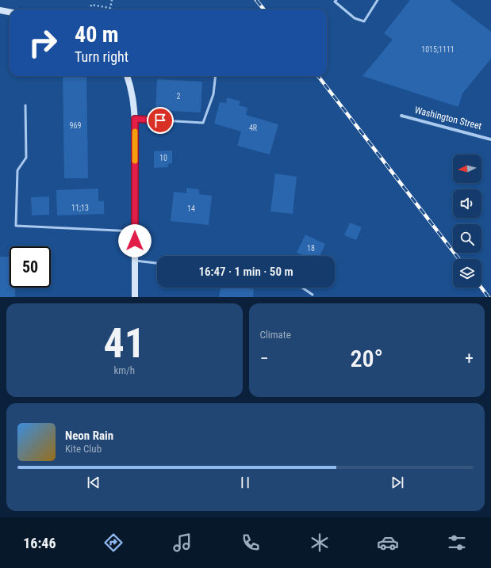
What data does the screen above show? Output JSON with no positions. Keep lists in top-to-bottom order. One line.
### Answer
{"streets":{"street":["Washington Street"]},"house_numbers":["1015;1111","2","969","4R","10","11;13","14","18"],"north":"left","page":{"turn":["40 m","Turn right"],"limit":"50","trip":"16:47 · 1 min · 50 m","tile":[["41","km/h"],"Climate"],"heat":["−","20°","+"],"song":["Neon Rain","Kite Club"],"tabs":"16:46"}}
